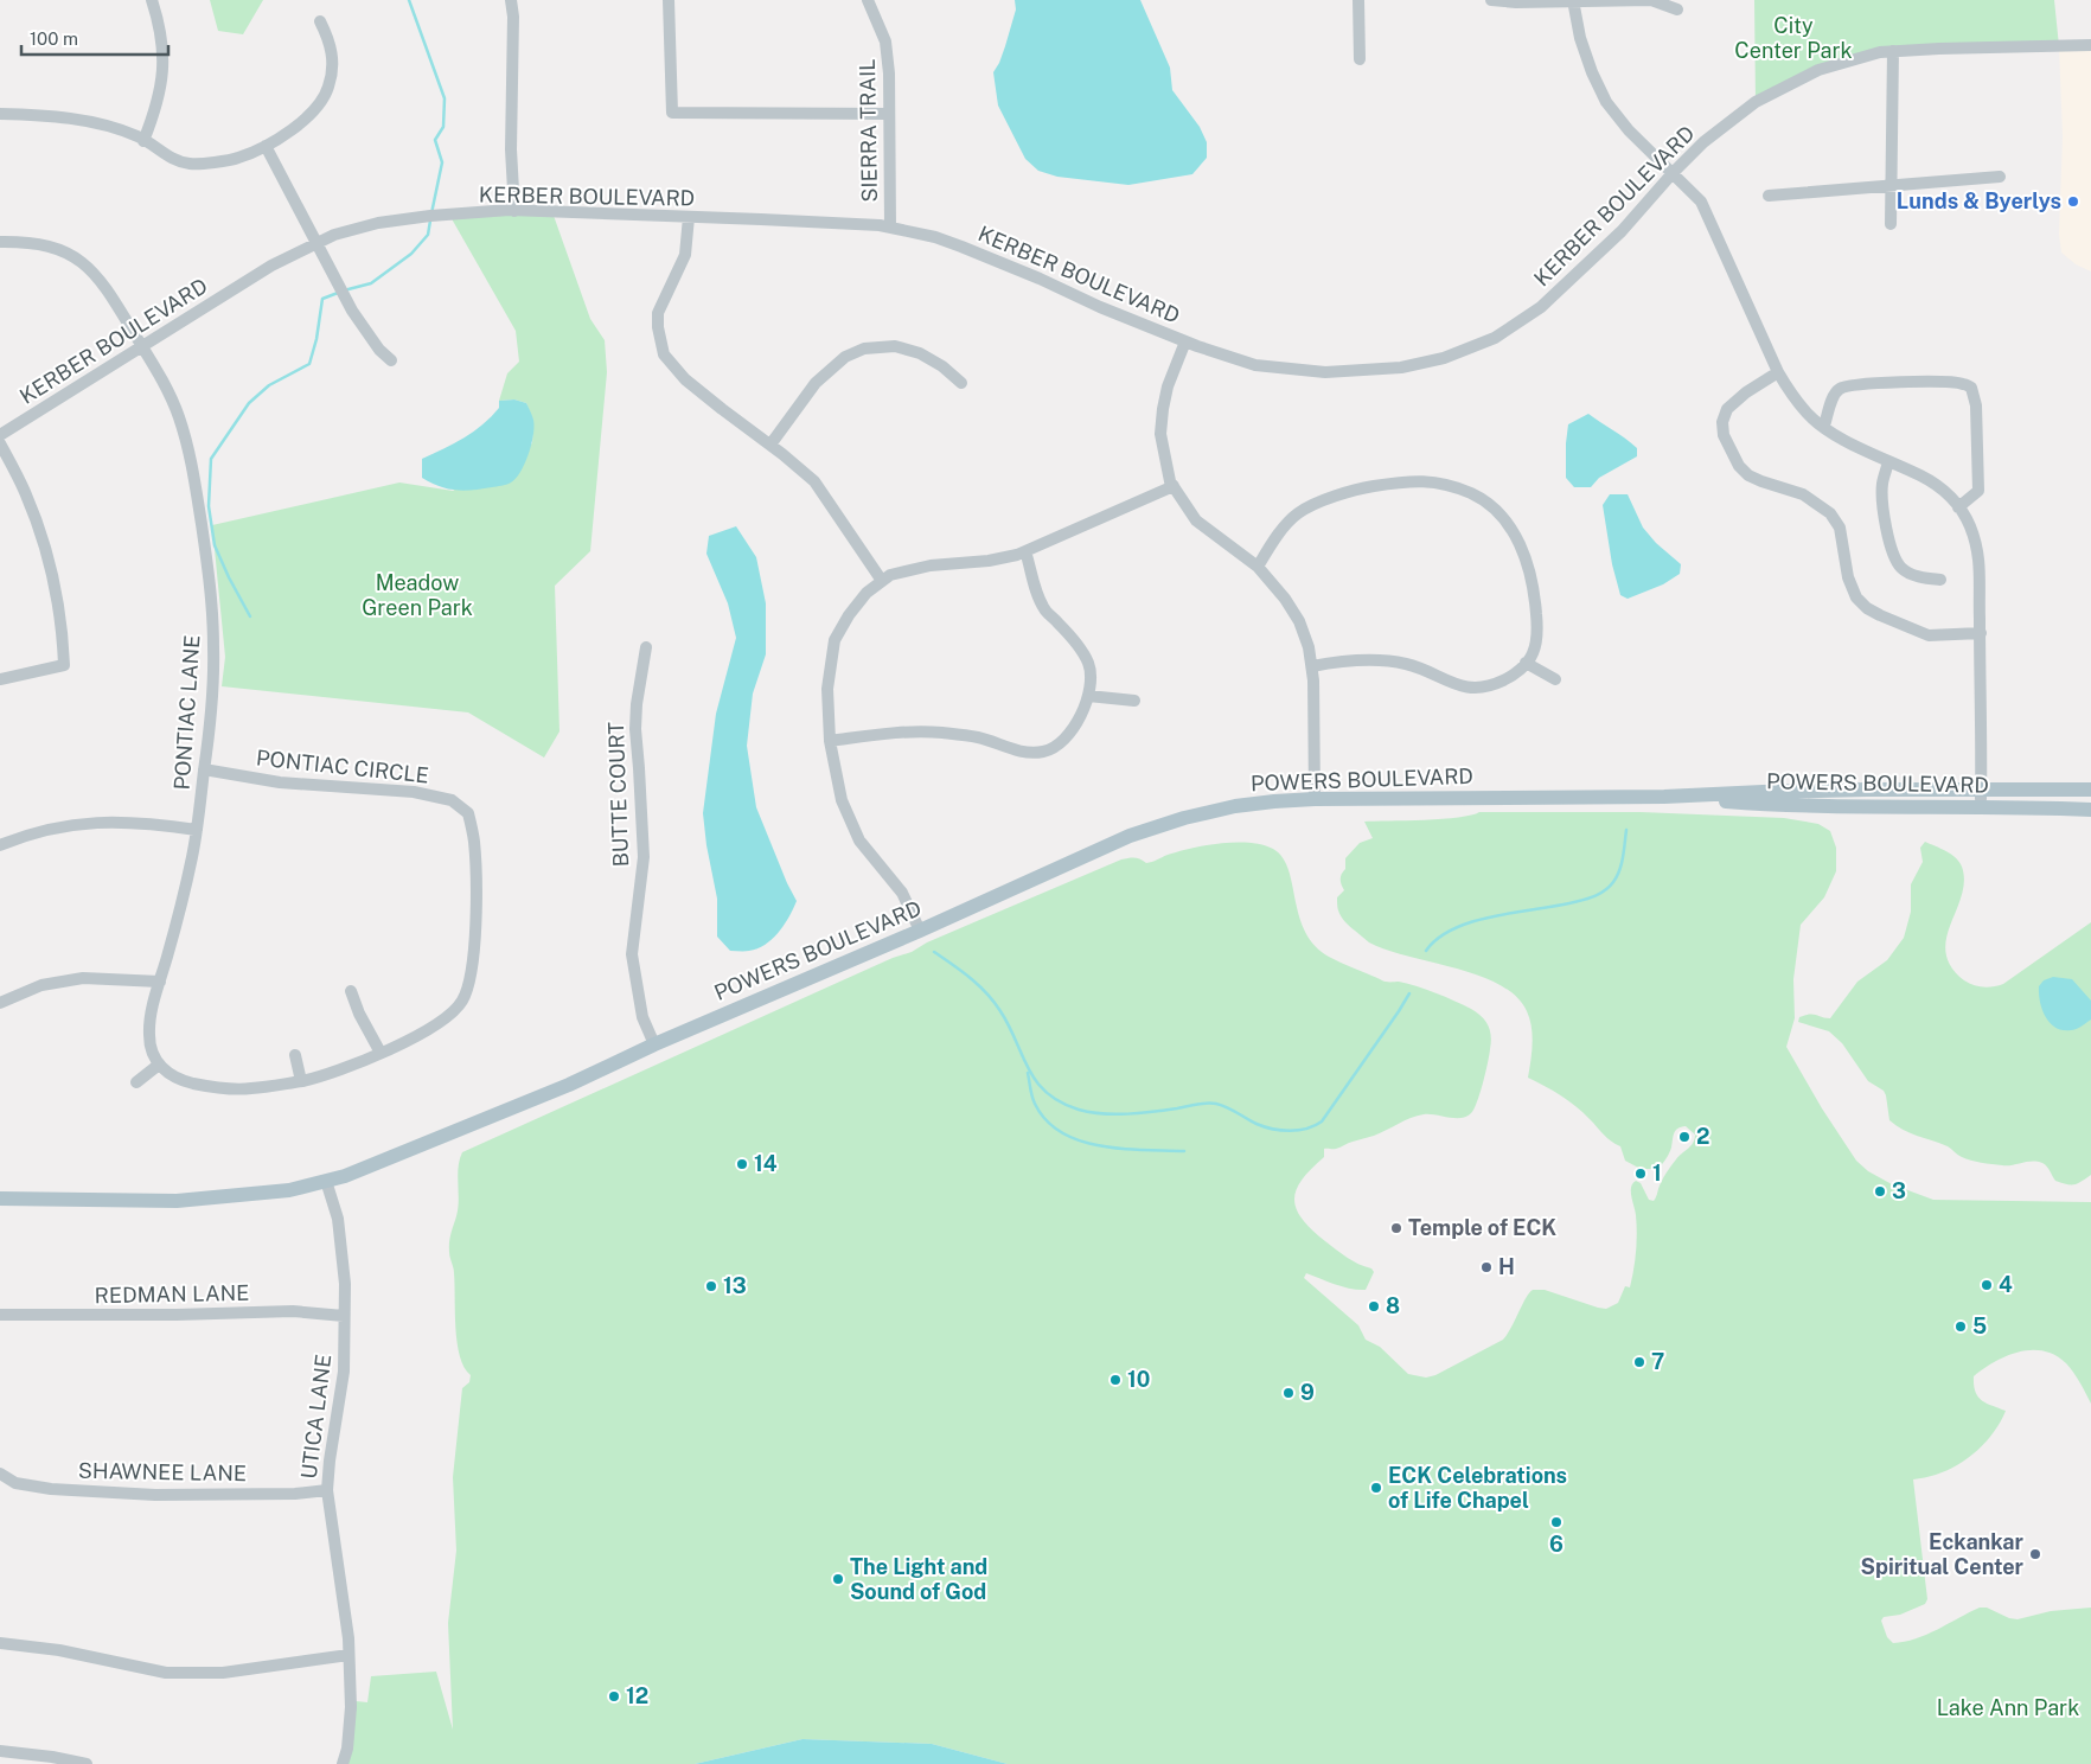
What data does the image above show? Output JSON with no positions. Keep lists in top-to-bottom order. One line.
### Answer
{"streets":{"main road":["POWERS BOULEVARD"],"street":["SIERRA TRAIL","KERBER BOULEVARD","PONTIAC LANE","PONTIAC CIRCLE","BUTTE COURT","REDMAN LANE","UTICA LANE","SHAWNEE LANE"]},"crossings":[["SIERRA TRAIL","KERBER BOULEVARD"],["KERBER BOULEVARD","PONTIAC LANE"],["PONTIAC LANE","PONTIAC CIRCLE"],["POWERS BOULEVARD","BUTTE COURT"],["POWERS BOULEVARD","UTICA LANE"],["REDMAN LANE","UTICA LANE"],["UTICA LANE","SHAWNEE LANE"]],"parks":["City Center Park","Meadow Green Park","Lake Ann Park"],"places":["Lunds & Byerlys","2","14","1","3","Temple of ECK","H","4","13","8","5","7","10","9","ECK Celebrations of Life Chapel","6","Eckankar Spiritual Center","The Light and Sound of God","12"],"scale_bar":"100 m"}
